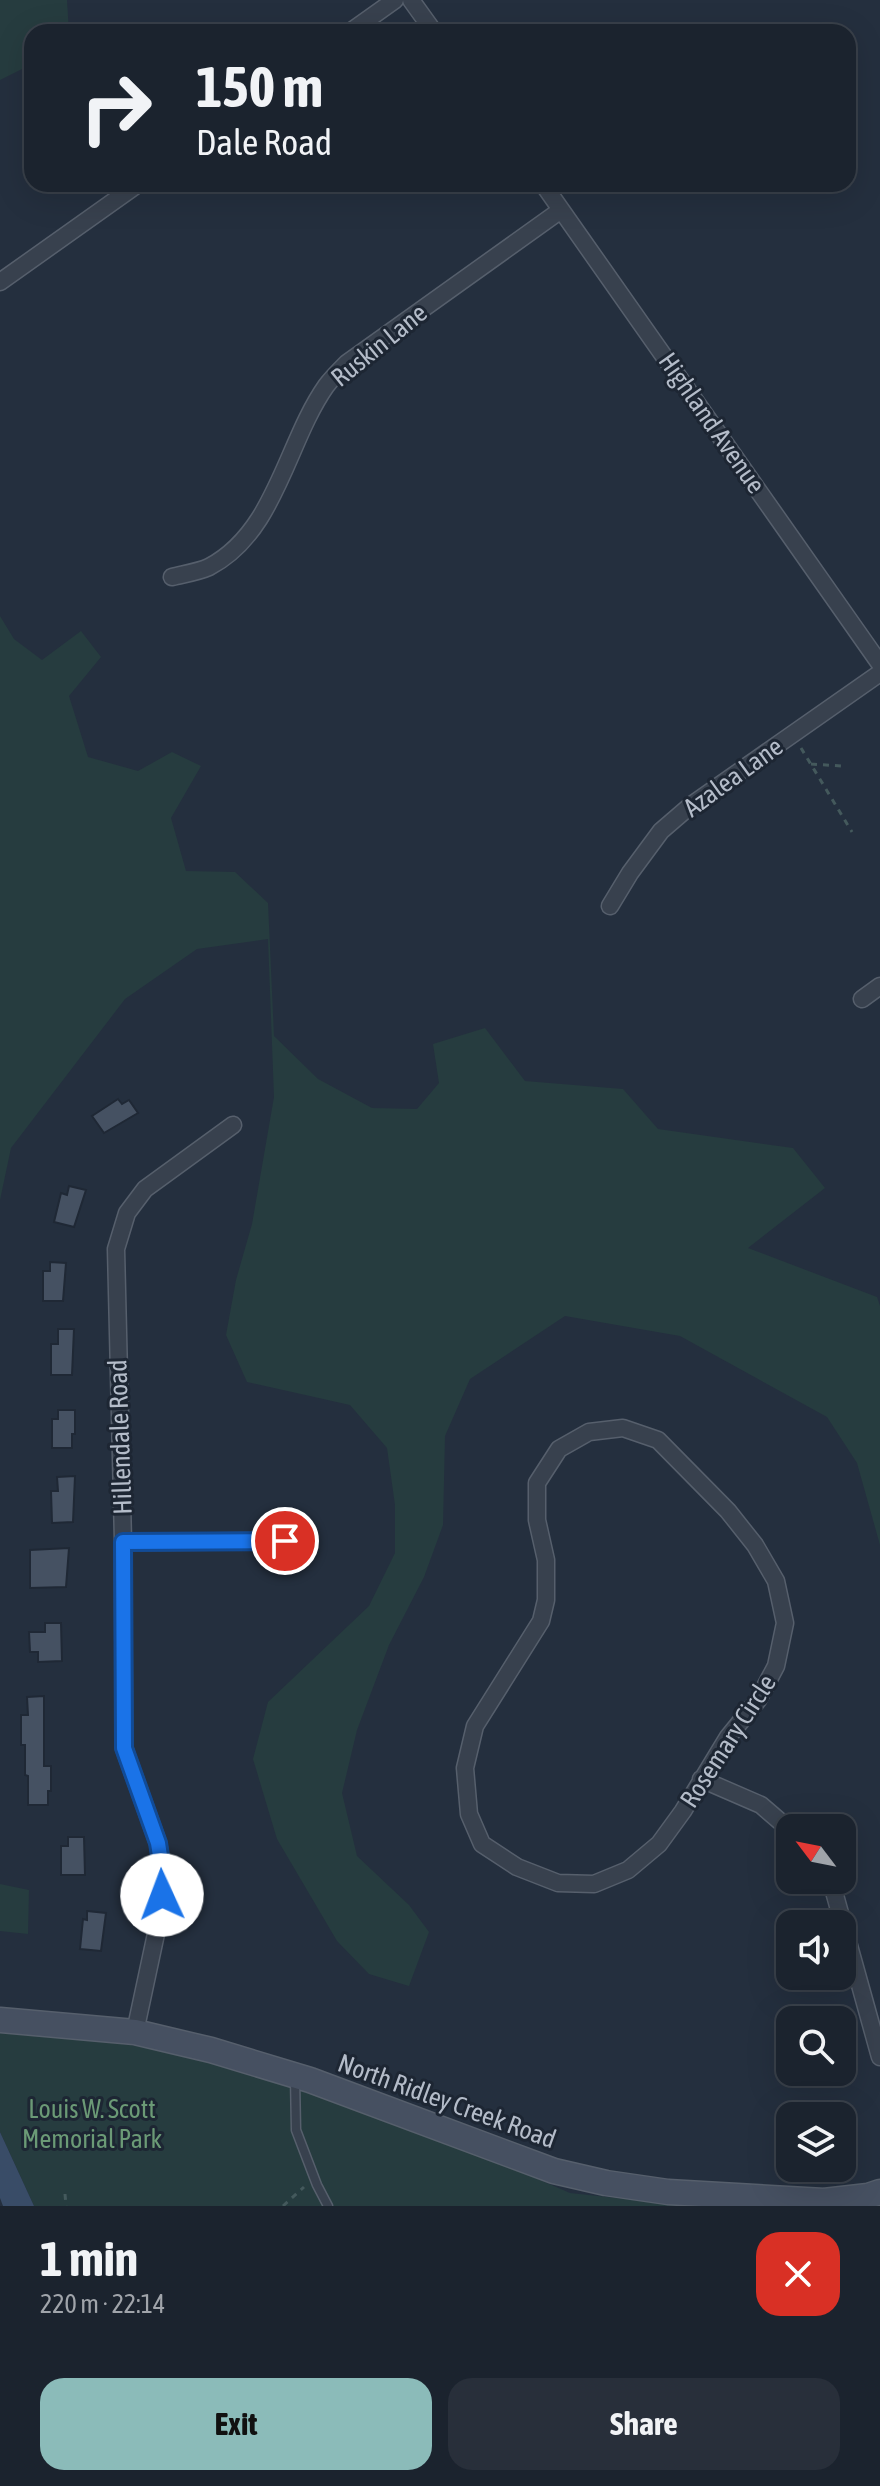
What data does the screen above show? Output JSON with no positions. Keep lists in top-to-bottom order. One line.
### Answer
{"streets":{"street":["Ruskin Lane","Highland Avenue","Azalea Lane","Hillendale Road","Rosemary Circle","North Ridley Creek Road"]},"crossings":[["Ruskin Lane","Highland Avenue"],["Hillendale Road","North Ridley Creek Road"]],"parks":["Louis W. Scott Memorial Park"],"north":"top left","page":{"turn":["150 m","Dale Road"],"heading":["1 min","220 m · 22:14"],"buttons":["Exit","Share"]}}
